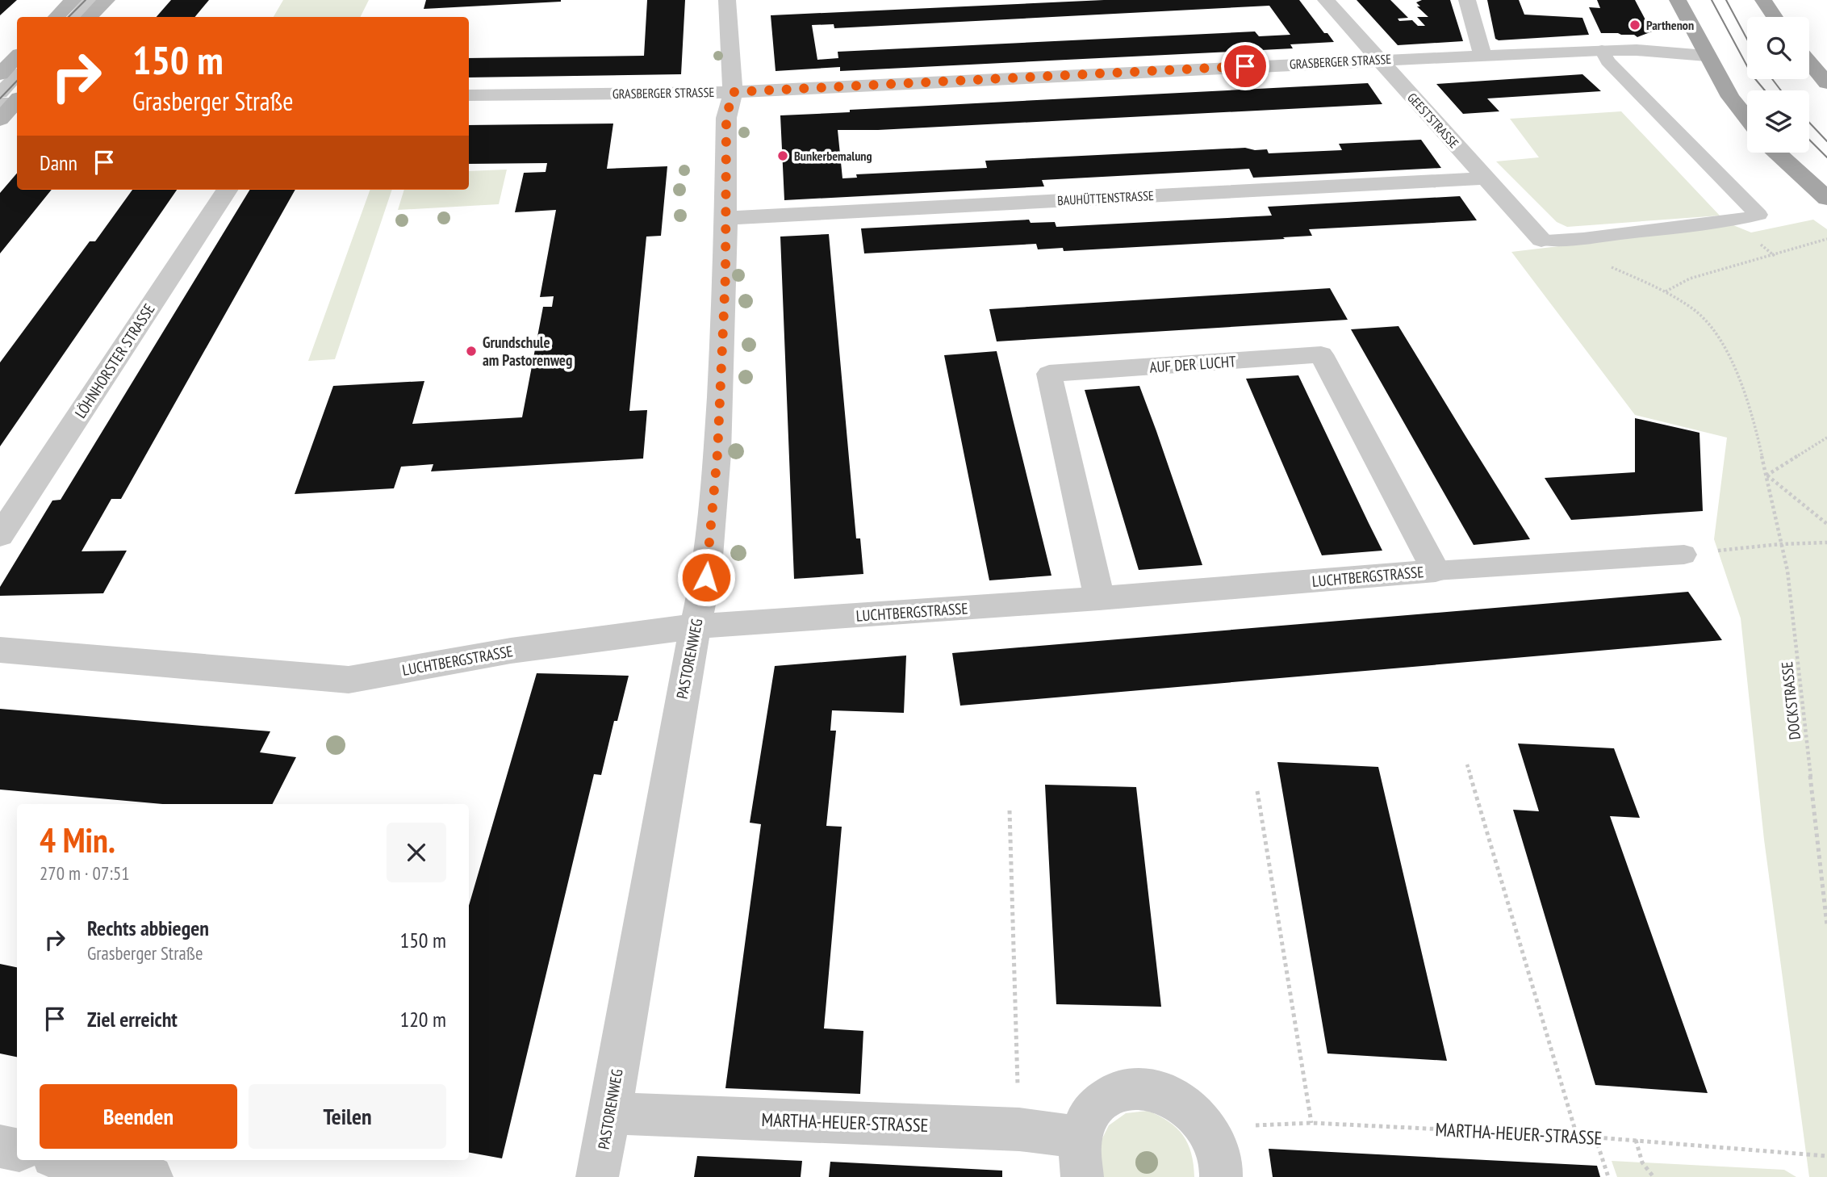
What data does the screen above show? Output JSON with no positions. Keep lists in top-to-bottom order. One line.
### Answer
{"streets":{"street":["GRASBERGER STRASSE","GEESTSTRASSE","BAUHÜTTENSTRASSE","LÖHNHORSTER STRASSE","AUF DER LUCHT","LUCHTBERGSTRASSE","PASTORENWEG","MARTHA-HEUER-STRASSE"],"path":["DOCKSTRASSE"]},"crossings":[["GRASBERGER STRASSE","GEESTSTRASSE"],["GRASBERGER STRASSE","PASTORENWEG"],["GEESTSTRASSE","BAUHÜTTENSTRASSE"],["BAUHÜTTENSTRASSE","PASTORENWEG"],["AUF DER LUCHT","LUCHTBERGSTRASSE"],["LUCHTBERGSTRASSE","PASTORENWEG"],["PASTORENWEG","MARTHA-HEUER-STRASSE"]],"places":["Parthenon","Bunkerbemalung","Grundschule am Pastorenweg"],"page":{"turn":["150 m","Grasberger Straße"],"then":"Dann","heading":["4 Min.","270 m · 07:51"],"list":[{"name":"Rechts abbiegen","note":"Grasberger Straße","value":"150 m"},{"name":"Ziel erreicht","value":"120 m"}],"buttons":["Beenden","Teilen"]}}
